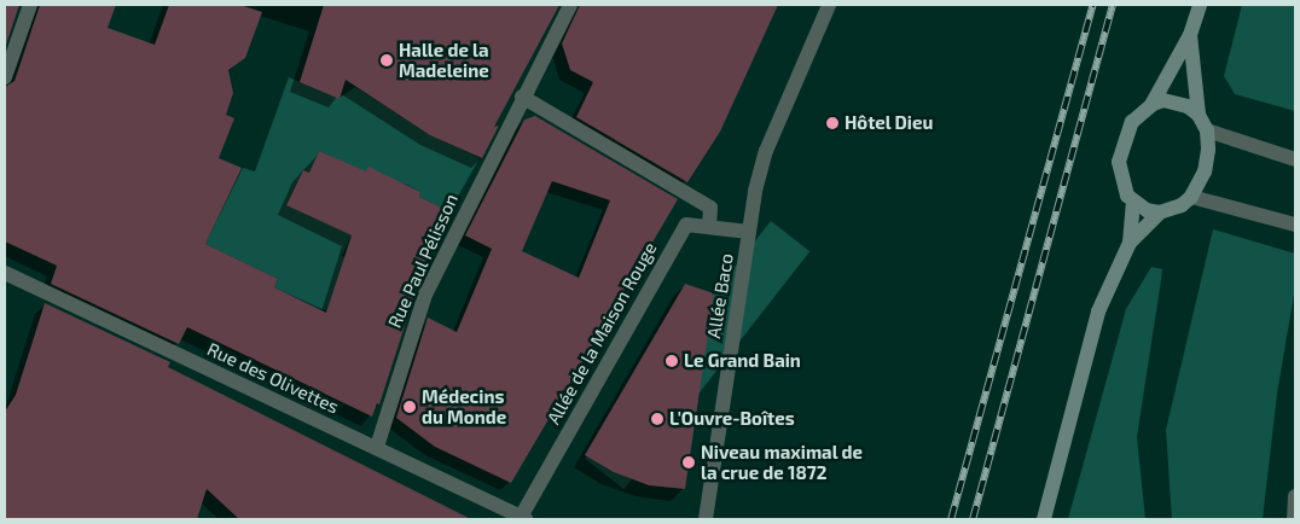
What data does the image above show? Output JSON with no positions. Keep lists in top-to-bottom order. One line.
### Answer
{"streets":{"street":["Rue Paul Pélisson","Allée Baco","Allée de la Maison Rouge","Rue des Olivettes"]},"crossings":[["Rue Paul Pélisson","Rue des Olivettes"],["Allée Baco","Allée de la Maison Rouge"],["Allée de la Maison Rouge","Rue des Olivettes"]],"places":["Halle de la Madeleine","Hôtel Dieu","Le Grand Bain","Médecins du Monde","L'Ouvre-Boîtes","Niveau maximal de la crue de 1872"]}
